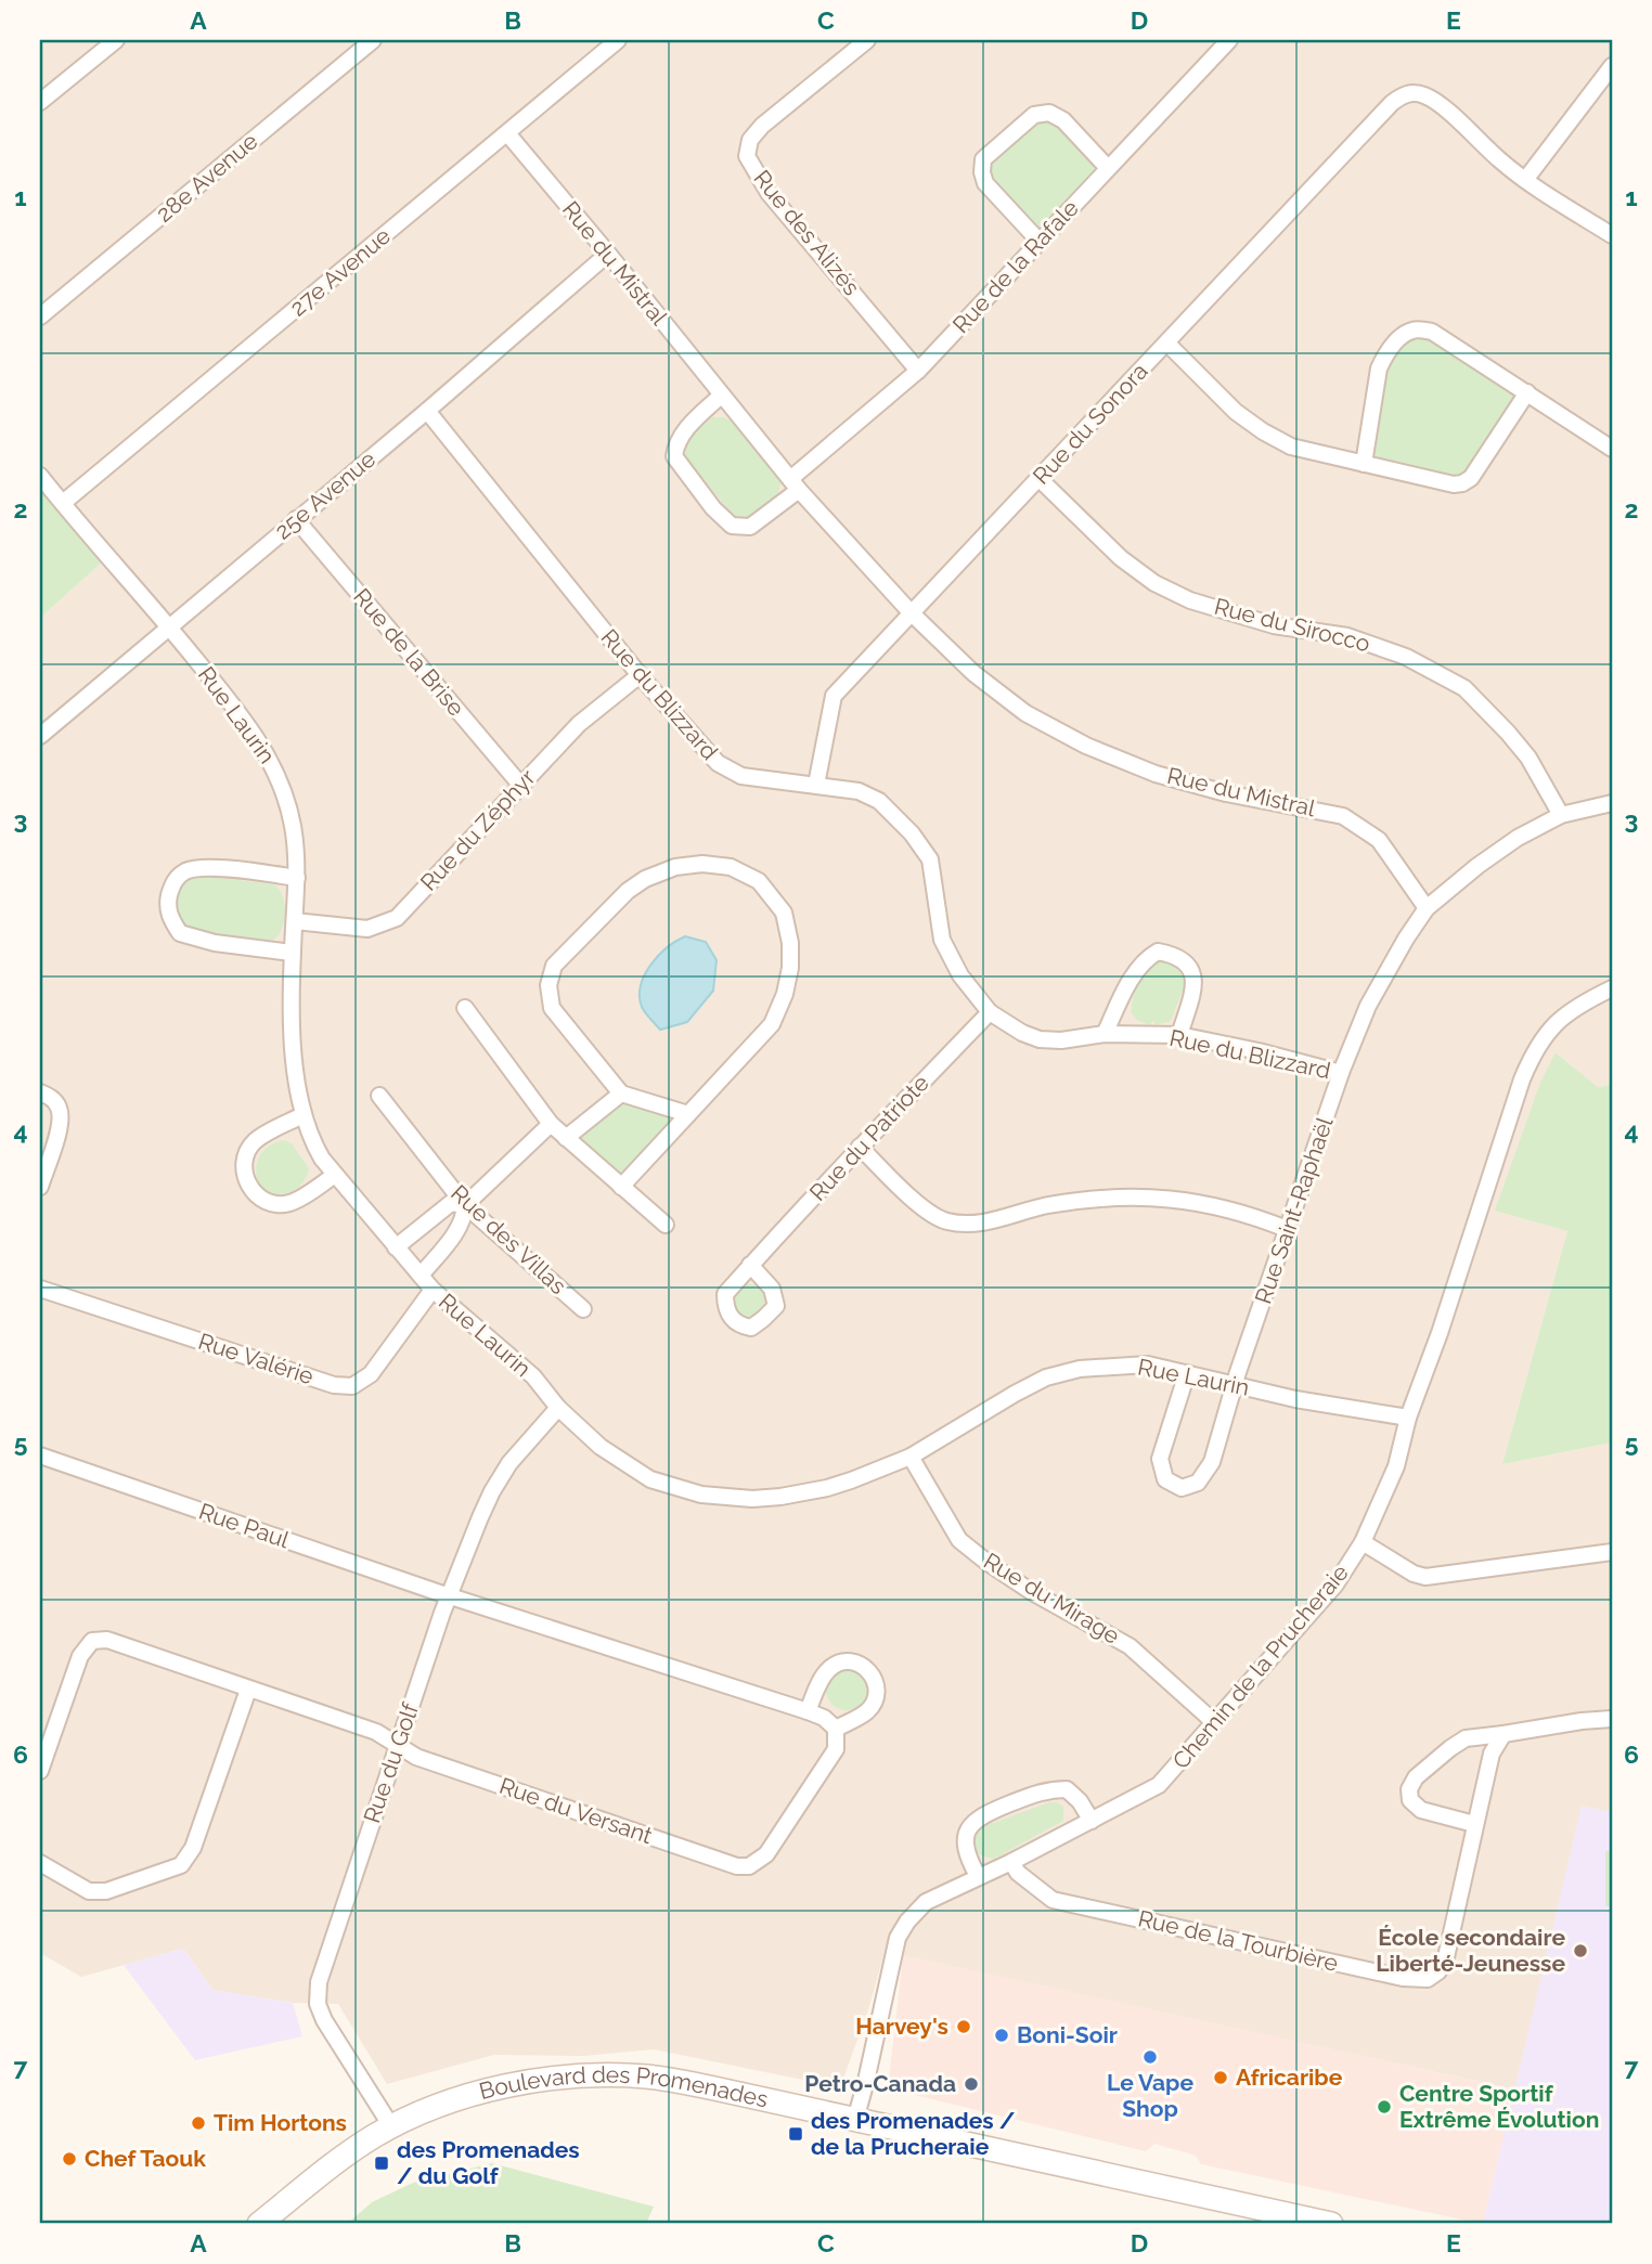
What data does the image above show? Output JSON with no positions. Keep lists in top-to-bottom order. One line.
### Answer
{"streets":{"street":["28e Avenue","Rue des Alizés","Rue du Mistral","Rue de la Rafale","27e Avenue","Rue du Sonora","25e Avenue","Rue du Sirocco","Rue de la Brise","Rue du Blizzard","Rue Laurin","Rue du Zéphyr","Rue du Patriote","Rue Saint-Raphaël","Rue des Villas","Rue Valérie","Rue Paul","Rue du Mirage","Chemin de la Prucheraie","Rue du Golf","Rue du Versant","Rue de la Tourbière","Boulevard des Promenades"]},"crossings":[["Rue des Alizés","Rue de la Rafale"],["Rue du Mistral","Rue de la Rafale"],["Rue du Mistral","27e Avenue"],["Rue du Mistral","Rue du Sonora"],["Rue du Mistral","25e Avenue"],["Rue du Mistral","Rue Saint-Raphaël"],["27e Avenue","Rue Laurin"],["Rue du Sonora","Rue du Sirocco"],["Rue du Sonora","Rue du Blizzard"],["25e Avenue","Rue de la Brise"],["25e Avenue","Rue du Blizzard"],["25e Avenue","Rue Laurin"],["Rue du Sirocco","Rue Saint-Raphaël"],["Rue de la Brise","Rue du Zéphyr"],["Rue du Blizzard","Rue du Zéphyr"],["Rue du Blizzard","Rue du Patriote"],["Rue du Blizzard","Rue Saint-Raphaël"],["Rue Laurin","Rue du Zéphyr"],["Rue Laurin","Rue Saint-Raphaël"],["Rue Laurin","Rue Valérie"],["Rue Laurin","Rue du Mirage"],["Rue Laurin","Chemin de la Prucheraie"],["Rue Laurin","Rue du Golf"],["Rue Paul","Rue du Golf"],["Rue du Mirage","Chemin de la Prucheraie"],["Chemin de la Prucheraie","Rue de la Tourbière"],["Chemin de la Prucheraie","Boulevard des Promenades"],["Rue du Golf","Rue du Versant"],["Rue du Golf","Boulevard des Promenades"]],"places":{"other":["École secondaire Liberté-Jeunesse","Harvey's","Boni-Soir","Le Vape Shop","Africaribe","Petro-Canada","Centre Sportif Extrême Évolution","Tim Hortons","Chef Taouk"],"transit":["des Promenades / de la Prucheraie","des Promenades / du Golf"]},"grid":{"columns":["A","B","C","D","E"],"rows":["1","2","3","4","5","6","7"]}}
